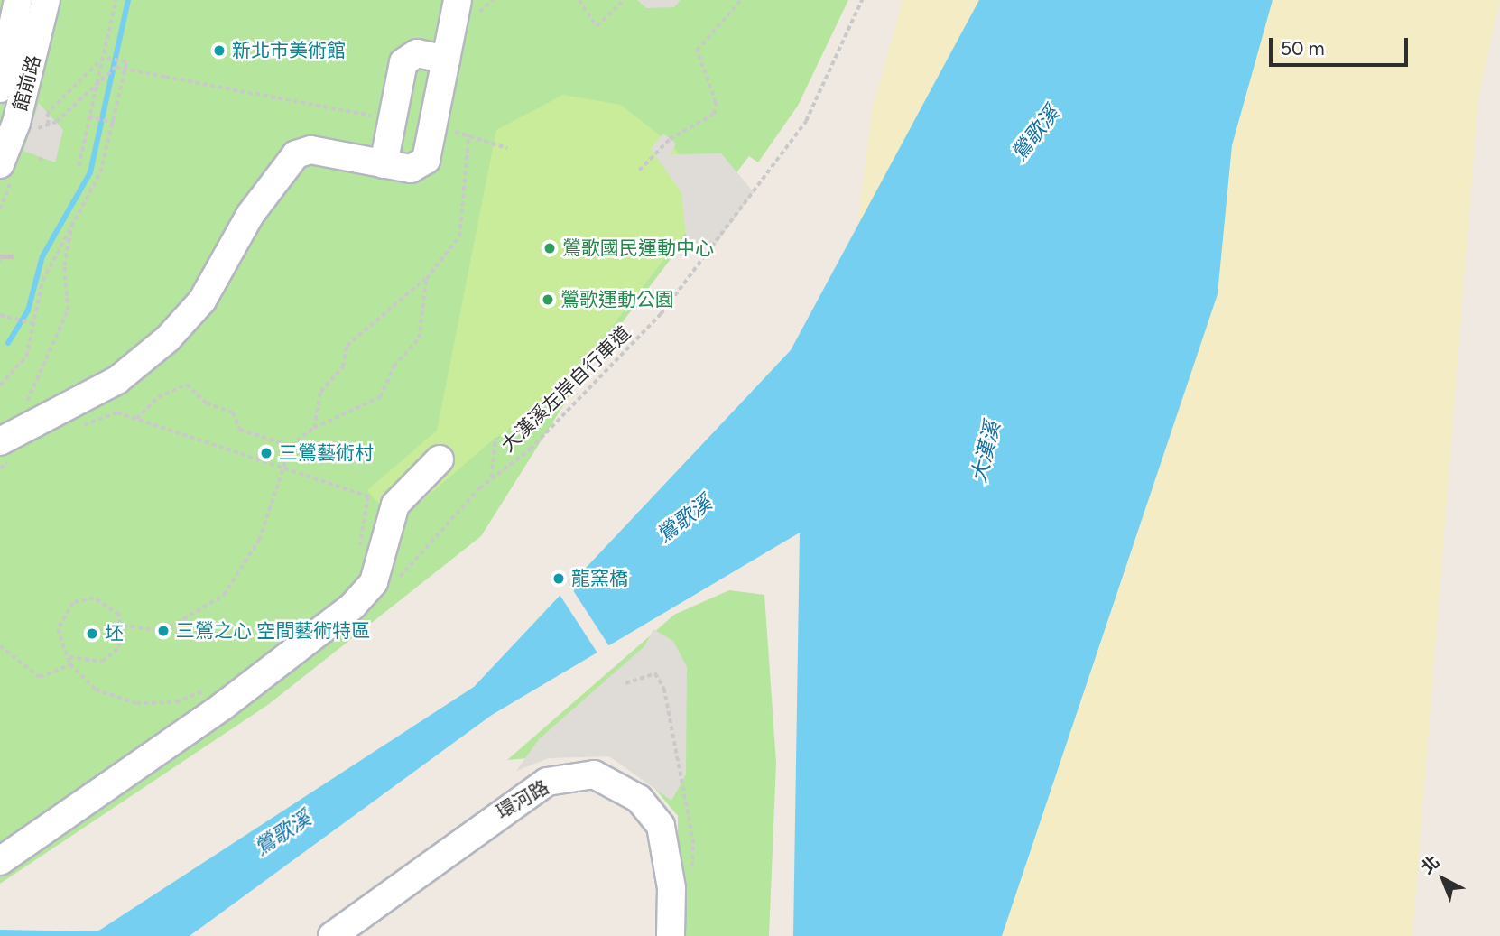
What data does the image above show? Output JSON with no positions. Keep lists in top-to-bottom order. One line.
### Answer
{"streets":{"street":["館前路","環河路"],"path":["大漢溪左岸自行車道"]},"water":["鶯歌溪","大漢溪"],"places":["新北市美術館","鶯歌國民運動中心","鶯歌運動公園","三鶯藝術村","龍窯橋","三鶯之心 空間藝術特區","坯"],"scale_bar":"50 m","north":"top left"}
